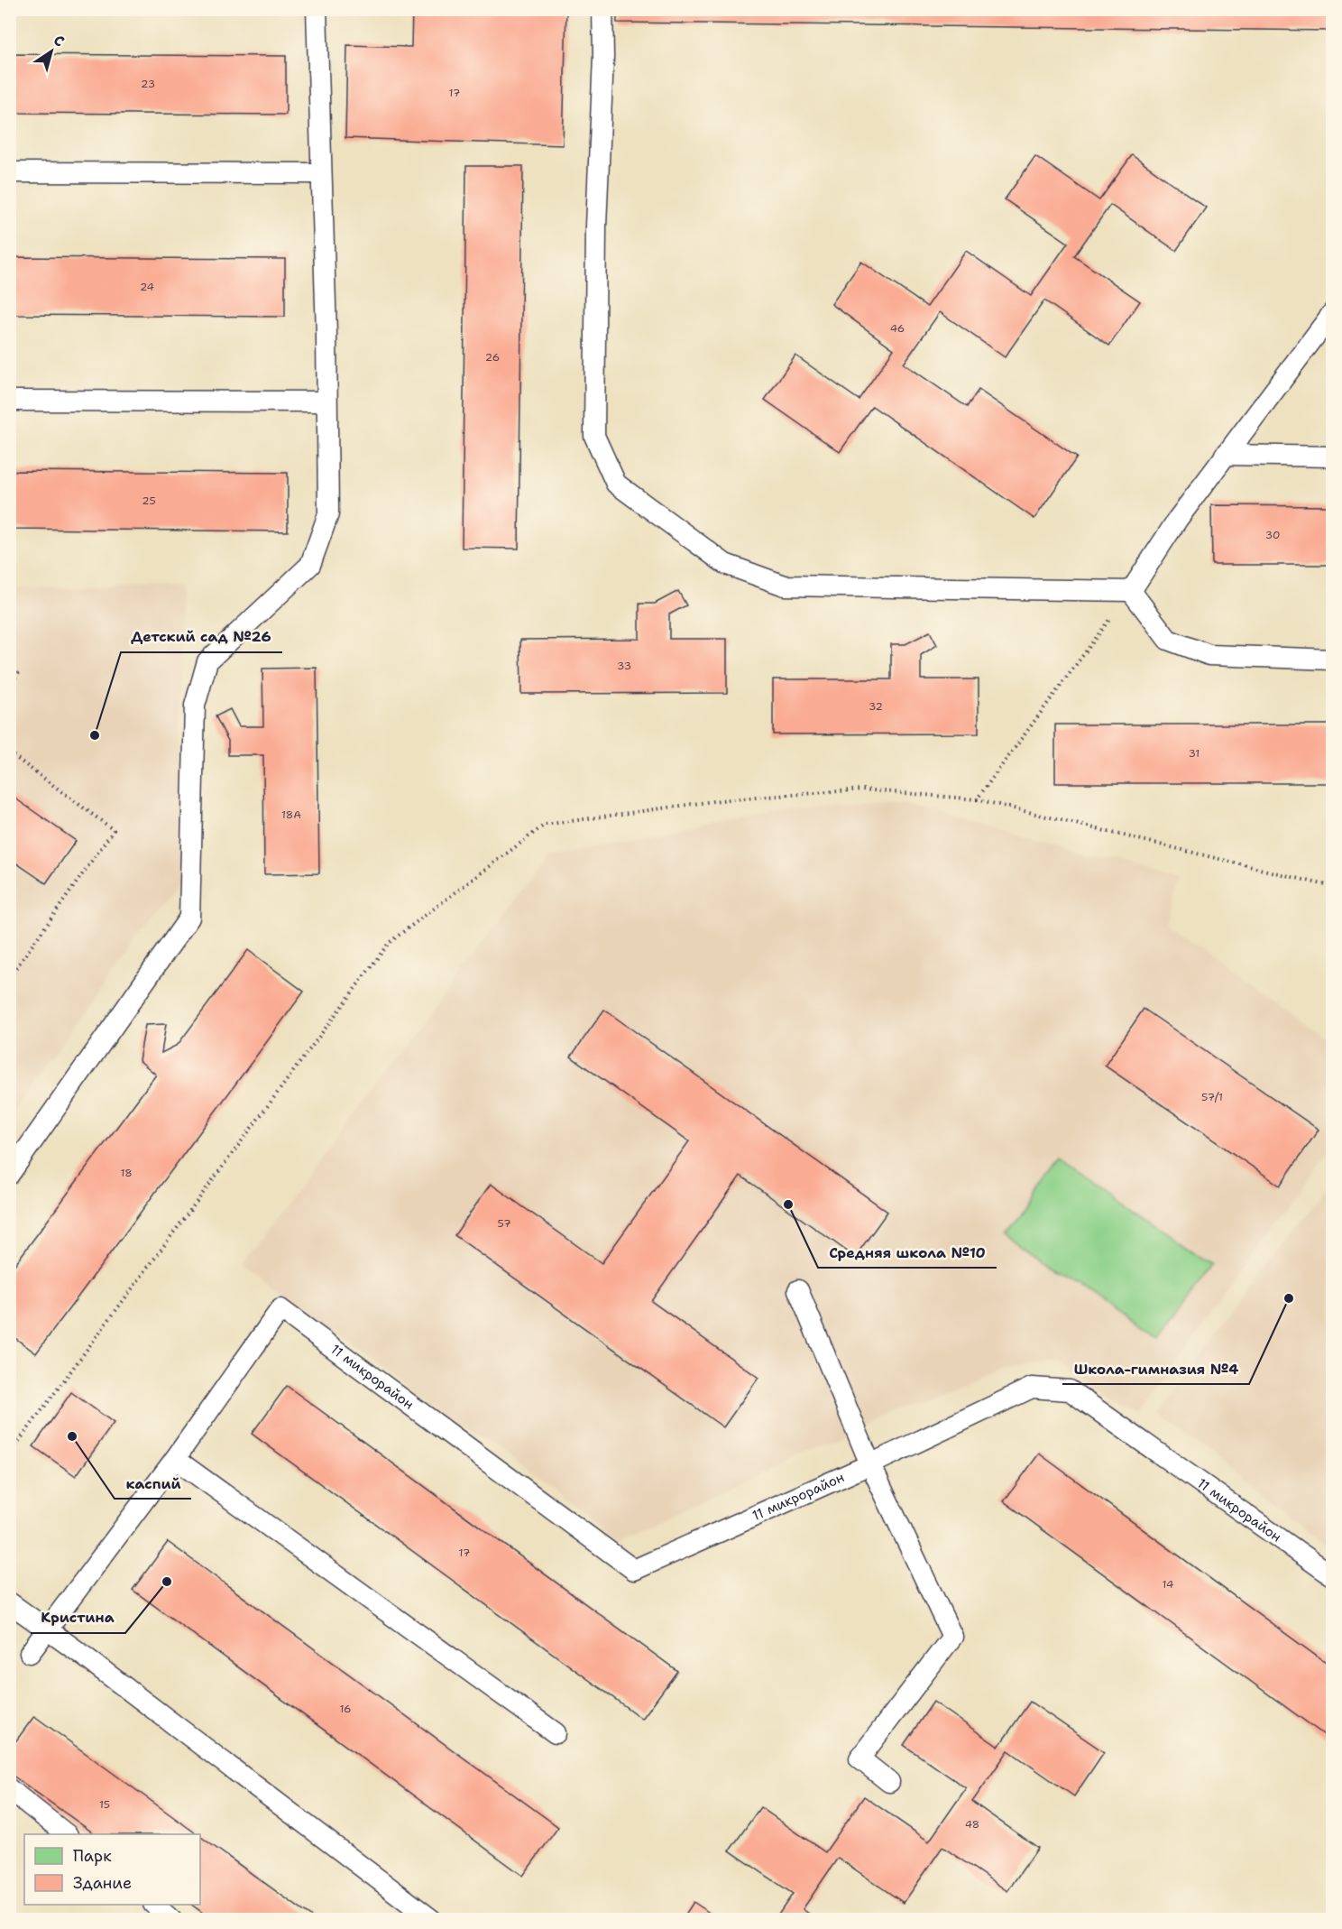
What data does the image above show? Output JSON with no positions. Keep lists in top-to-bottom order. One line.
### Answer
{"streets":{"lane":["11 микрорайон"]},"places":["Детский сад №26","Средняя школа №10","Школа-гимназия №4","каспий","Кристина"],"house_numbers":["23","17","24","46","26","25","30","33","32","31","18А","57/1","18","57","17","14","16","15","48"],"legend":["Парк","Здание"],"north":"top right"}
